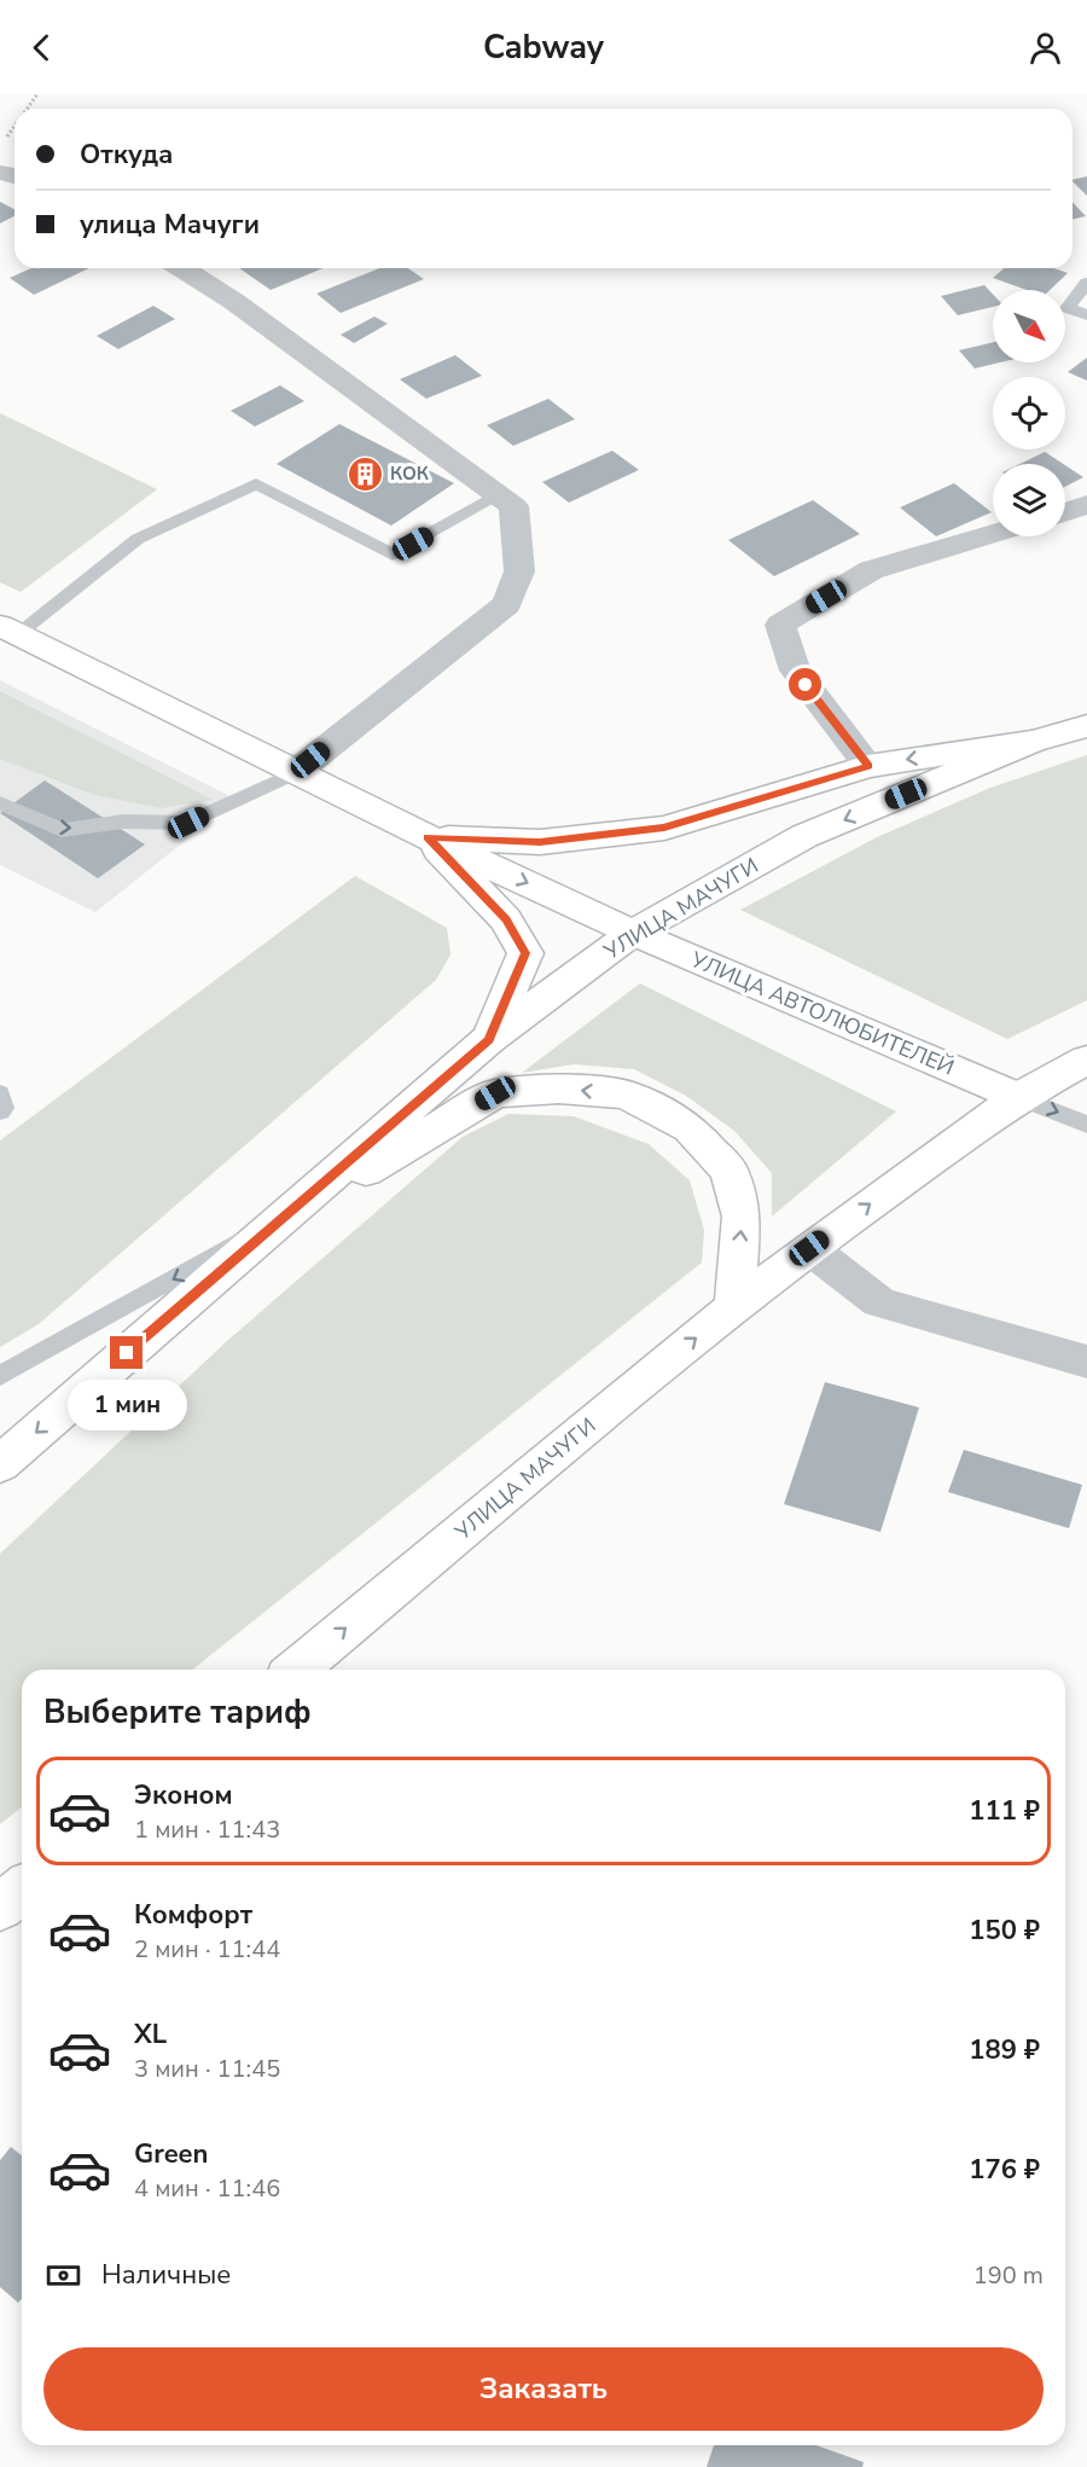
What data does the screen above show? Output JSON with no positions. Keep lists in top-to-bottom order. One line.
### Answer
{"streets":{"main road":["УЛИЦА МАЧУГИ","УЛИЦА АВТОЛЮБИТЕЛЕЙ"]},"crossings":[["УЛИЦА МАЧУГИ","УЛИЦА АВТОЛЮБИТЕЛЕЙ"]],"places":{"building":["КОК"]},"north":"bottom right","page":{"header":"Cabway","banner":["Откуда","улица Мачуги"],"bubble":"1 мин","heading":"Выберите тариф","list":[{"name":"Эконом","note":"1 мин · 11:43","value":"111 ₽"},{"name":"Комфорт","note":"2 мин · 11:44","value":"150 ₽"},{"name":"XL","note":"3 мин · 11:45","value":"189 ₽"},{"name":"Green","note":"4 мин · 11:46","value":"176 ₽"}],"pay":["Наличные","190 m"],"buttons":"Заказать"}}
